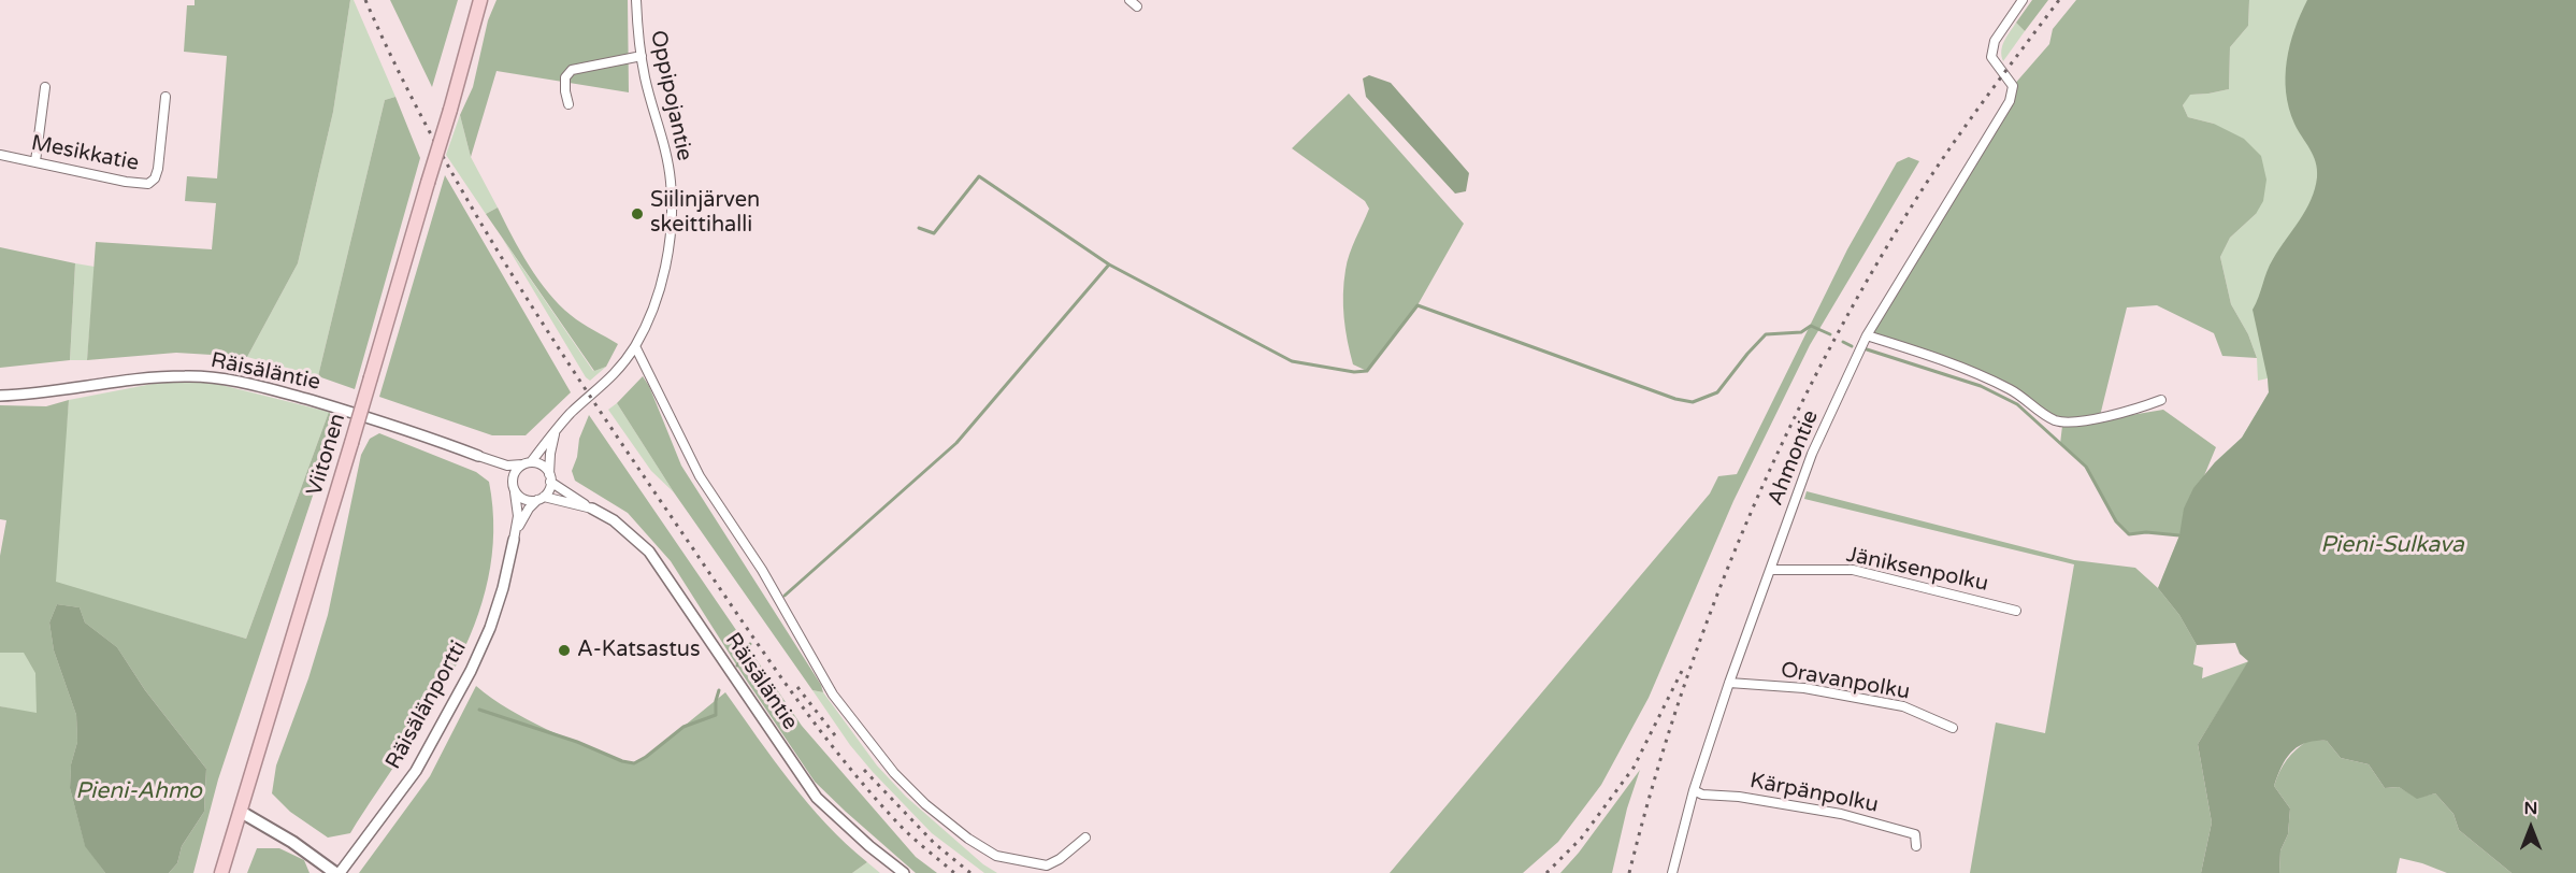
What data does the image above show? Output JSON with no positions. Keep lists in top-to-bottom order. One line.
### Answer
{"streets":{"highway":["Viitonen"],"street":["Oppipojantie","Mesikkatie","Räisäläntie","Ahmontie","Jäniksenpolku","Oravanpolku","Räisälänportti","Kärpänpolku"]},"crossings":[["Ahmontie","Jäniksenpolku"],["Ahmontie","Oravanpolku"],["Ahmontie","Kärpänpolku"]],"water":["Pieni-Sulkava","Pieni-Ahmo"],"places":["Siilinjärven skeittihalli","A-Katsastus"],"north":"top"}
